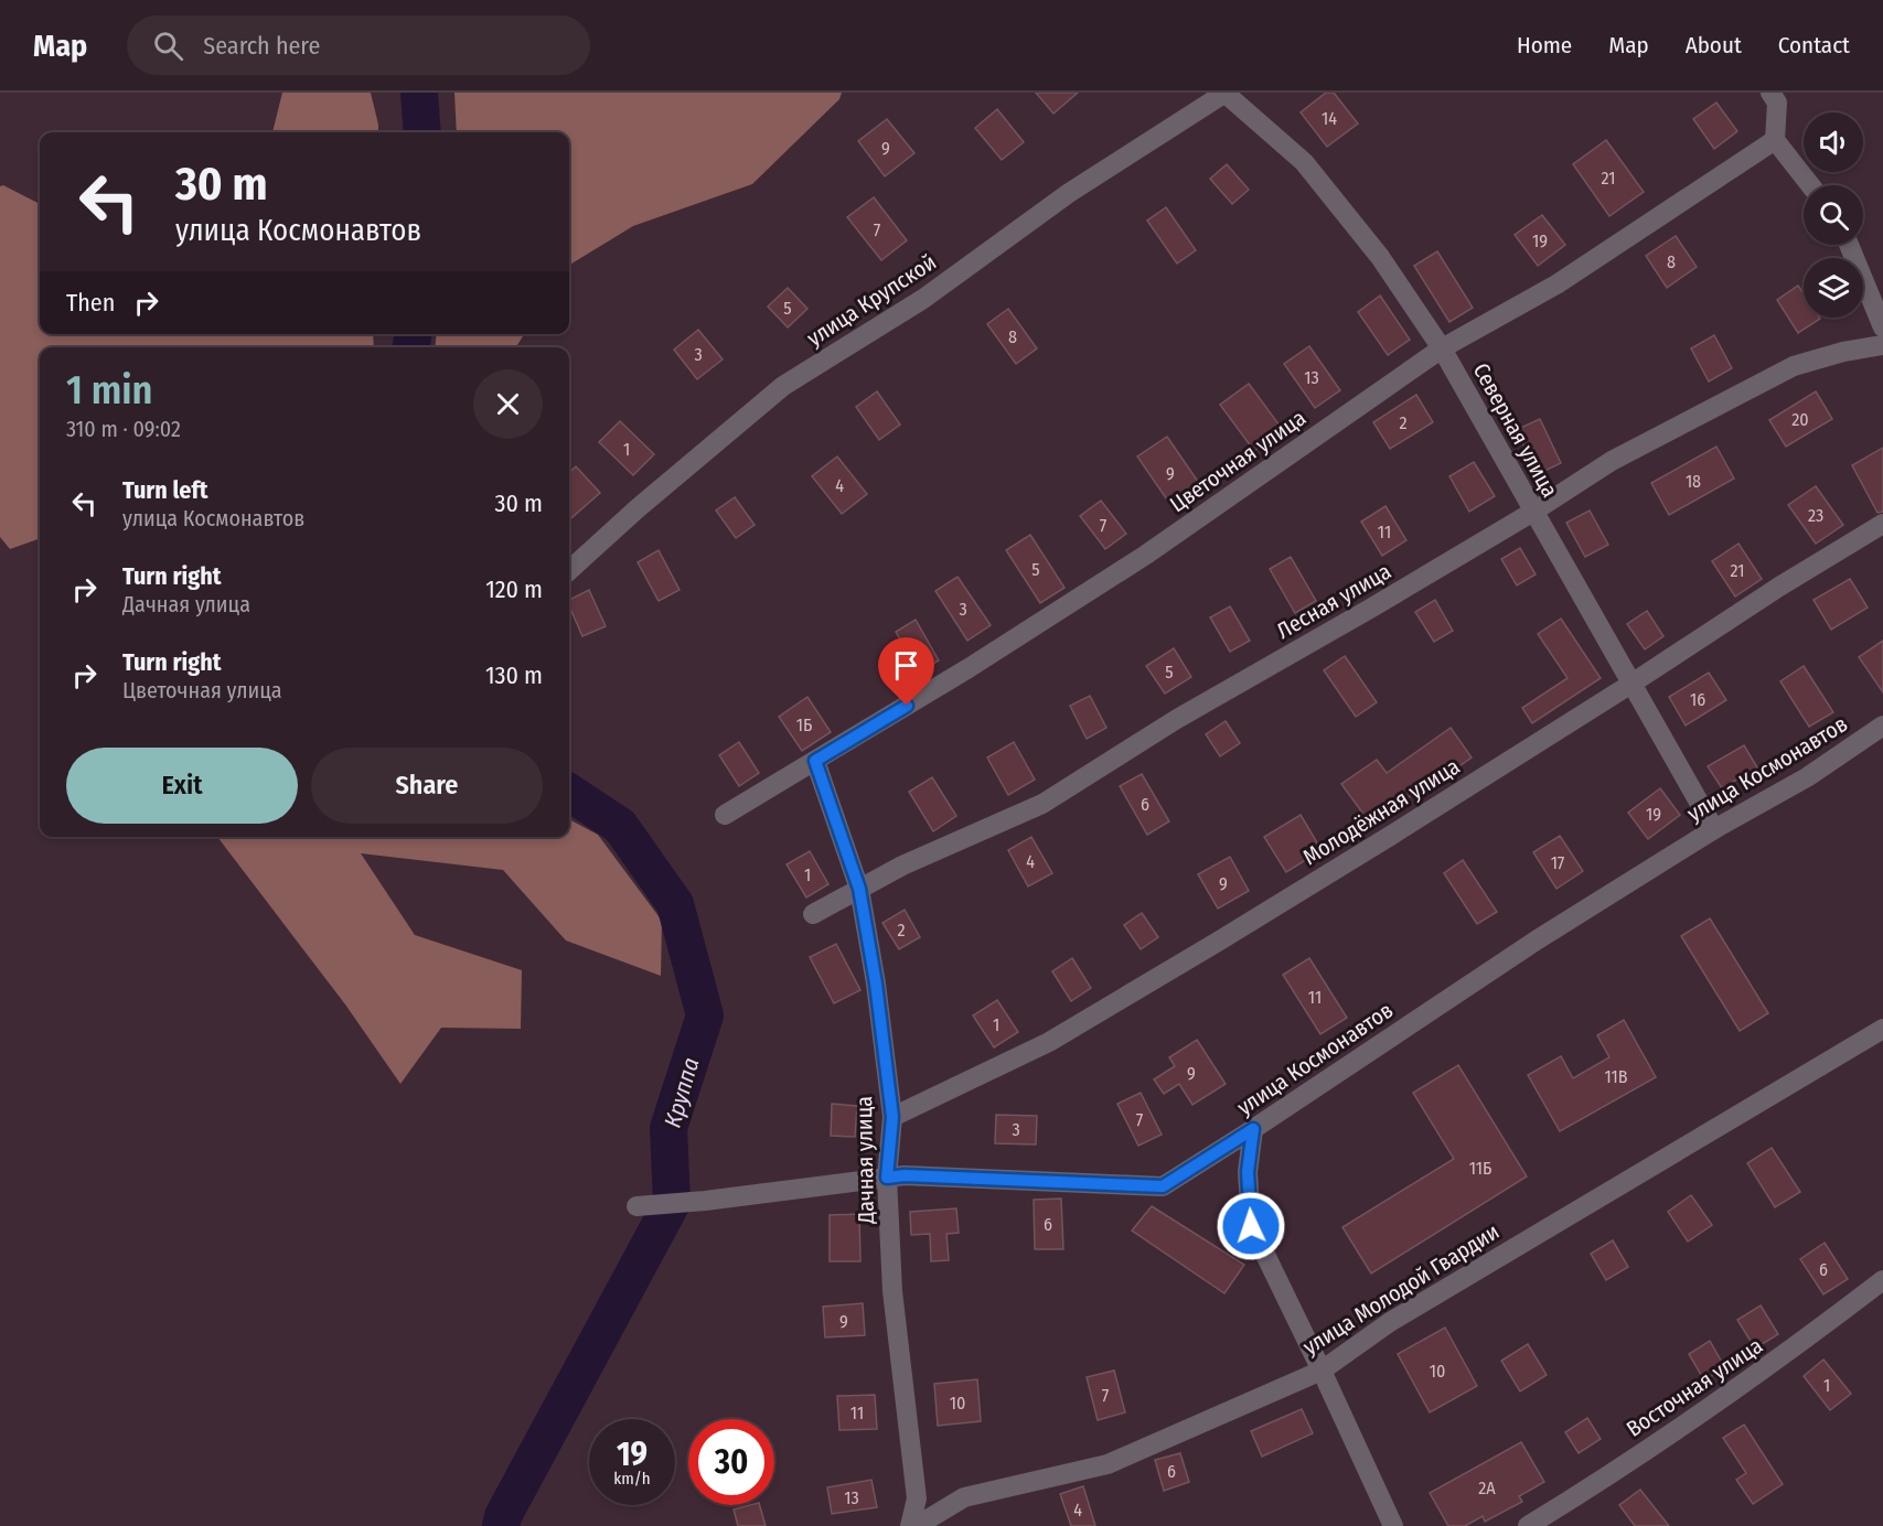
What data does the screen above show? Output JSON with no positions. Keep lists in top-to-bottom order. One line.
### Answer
{"streets":{"street":["улица Крупской","Северная улица","Цветочная улица","Лесная улица","улица Космонавтов","Молодёжная улица","Дачная улица","улица Молодой Гвардии","Восточная улица"]},"crossings":[["улица Крупской","Северная улица"],["Северная улица","Цветочная улица"],["Северная улица","Лесная улица"],["Северная улица","улица Космонавтов"],["Северная улица","Молодёжная улица"],["Цветочная улица","Дачная улица"],["Лесная улица","Дачная улица"],["улица Космонавтов","Дачная улица"],["Молодёжная улица","Дачная улица"]],"water":["Круппа"],"house_numbers":["14","9","21","7","19","8","5","8","3","13","20","2","1","9","18","4","23","7","11","5","21","3","5","16","1Б","6","19","4","17","1","9","2","11","1","9","11В","7","3","11Б","6","6","9","10","1","7","10","11","6","2А","13","4"],"page":{"header":"Map","search":"Search here","nav":["Home","Map","About","Contact"],"turn":["30 m","улица Космонавтов"],"then":"Then","heading":["1 min","310 m · 09:02"],"list":[{"name":"Turn left","note":"улица Космонавтов","value":"30 m"},{"name":"Turn right","note":"Дачная улица","value":"120 m"},{"name":"Turn right","note":"Цветочная улица","value":"130 m"}],"buttons":["Exit","Share"],"speed":"19 km/h","limit":"30"}}
